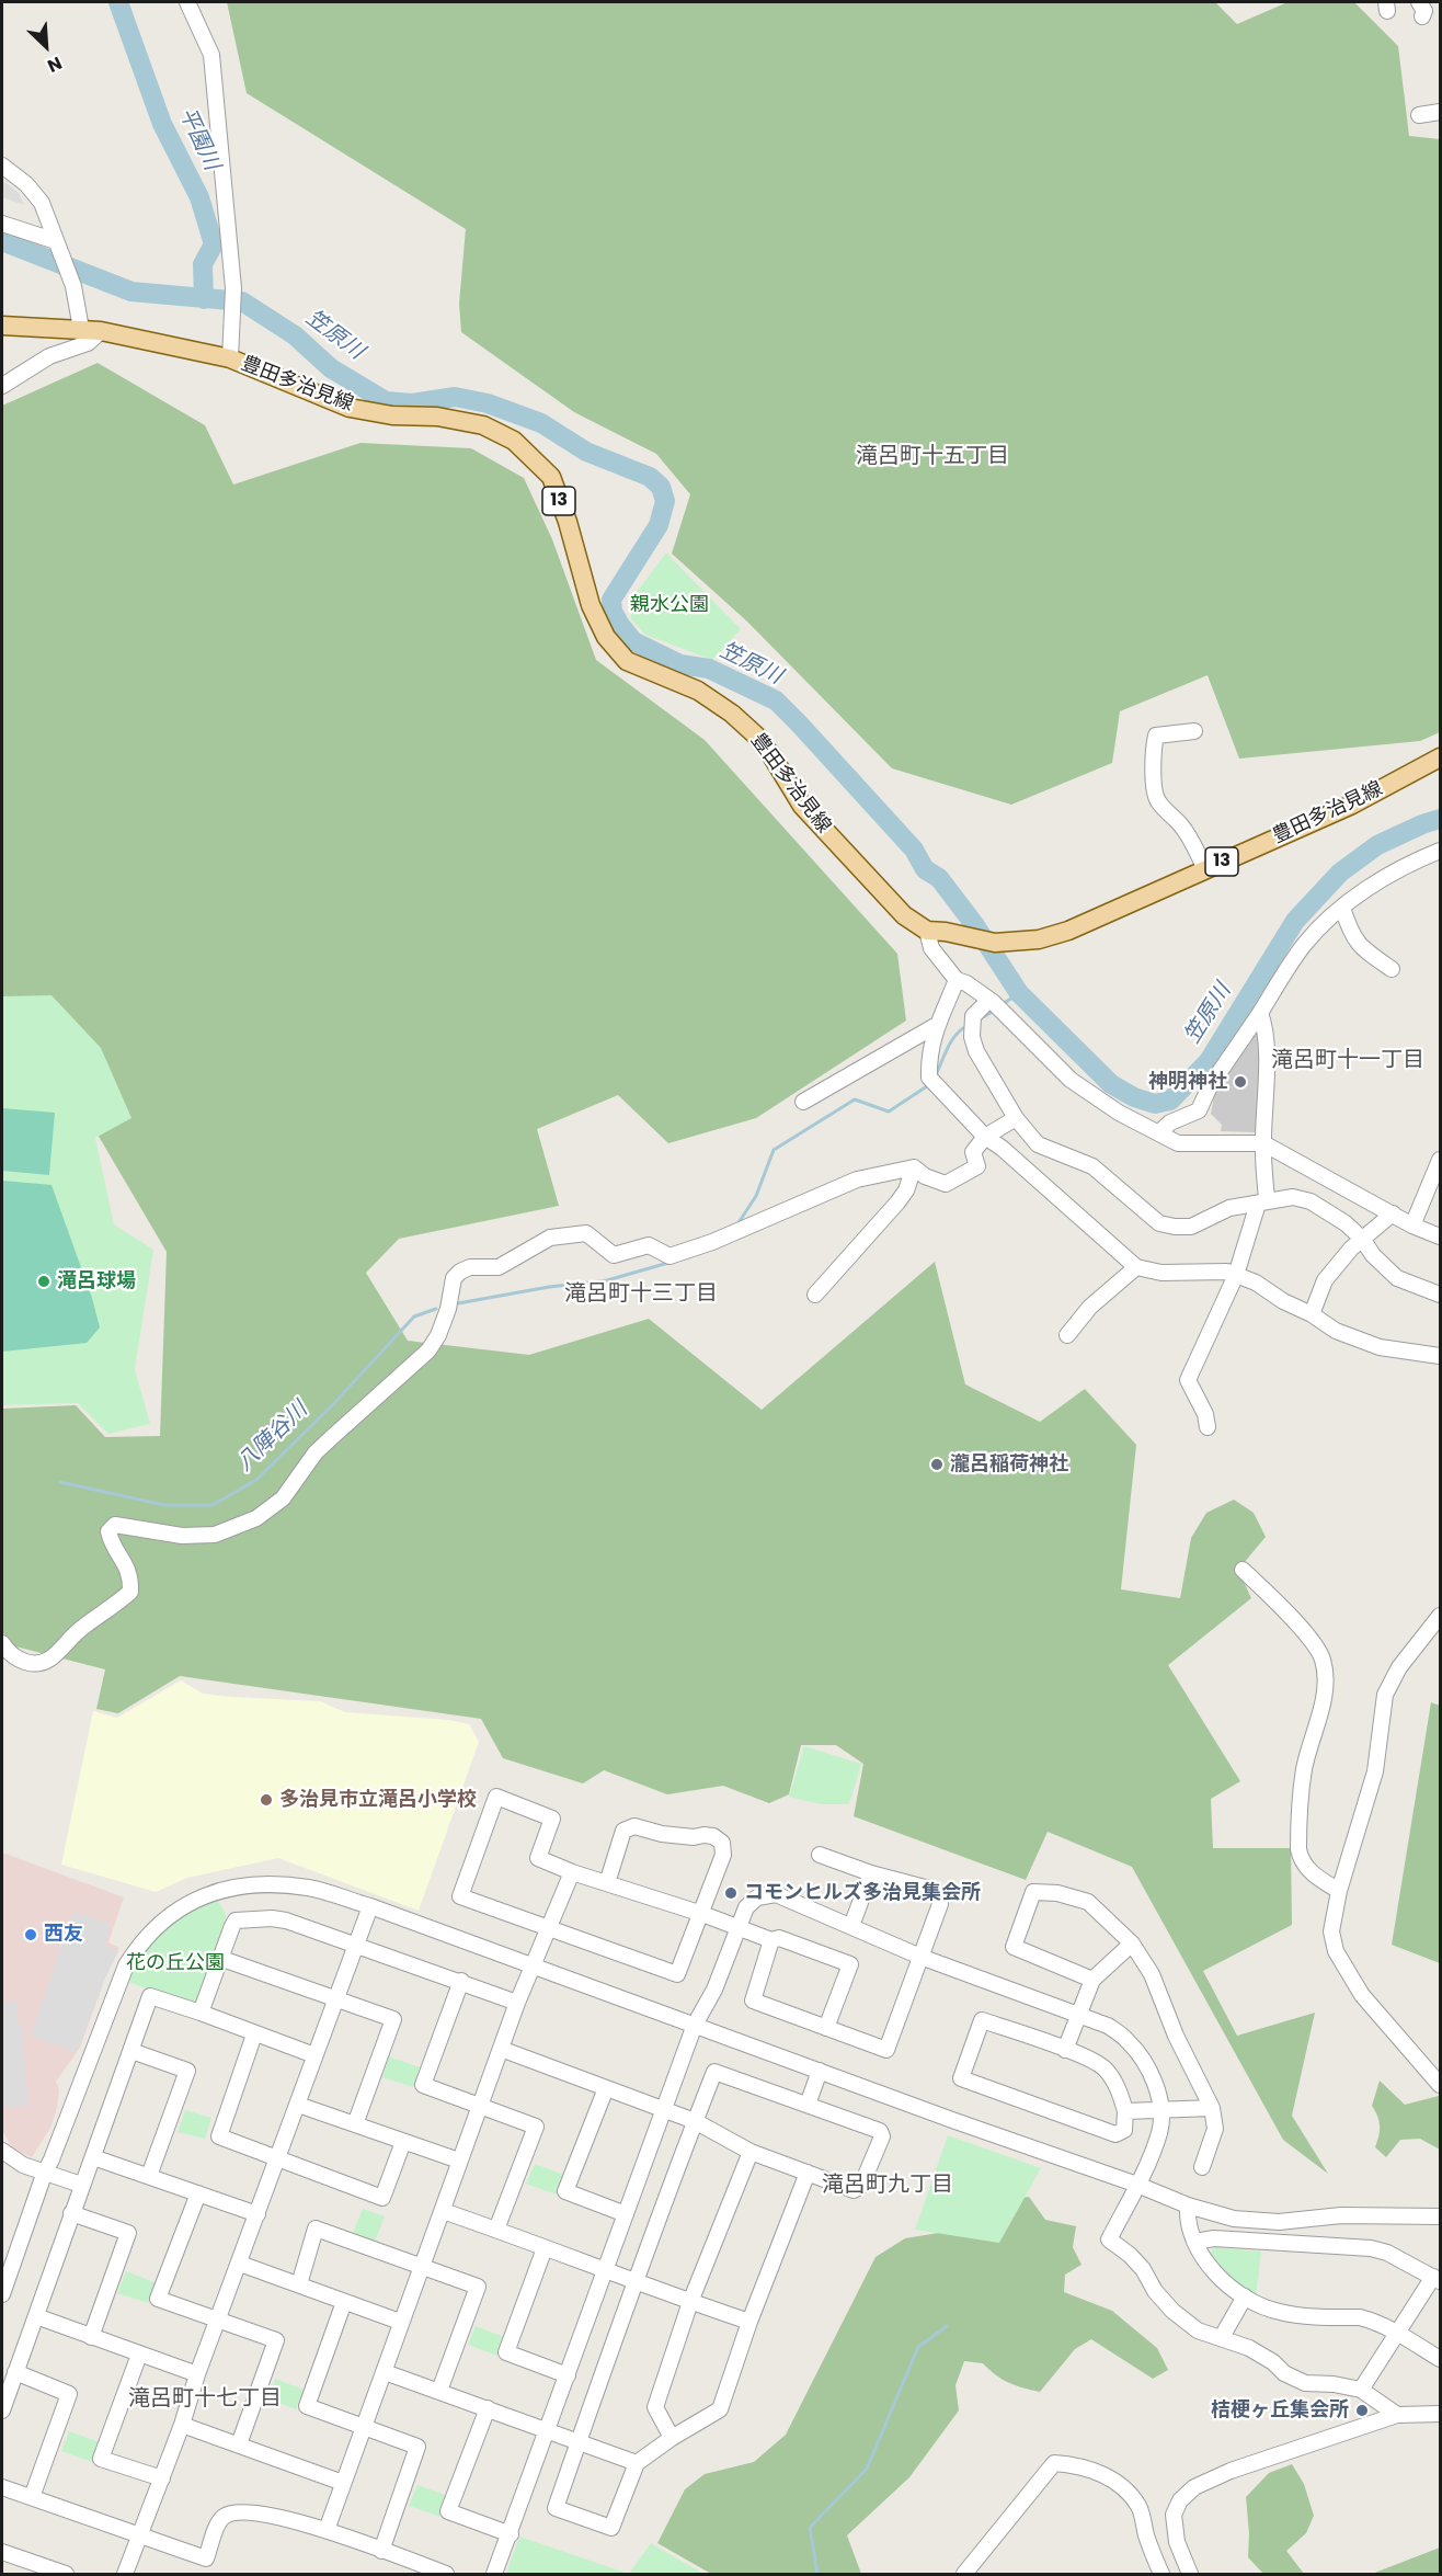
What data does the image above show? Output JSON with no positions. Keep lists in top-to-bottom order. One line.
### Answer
{"streets":{"main road":["豊田多治見線","13"]},"districts":["滝呂町十五丁目","滝呂町十一丁目","滝呂町十三丁目","滝呂町九丁目","滝呂町十七丁目"],"water":["平園川","笠原川","八陣谷川"],"parks":["親水公園","花の丘公園"],"places":["神明神社","滝呂球場","瀧呂稲荷神社","多治見市立滝呂小学校","コモンヒルズ多治見集会所","西友","桔梗ヶ丘集会所"],"north":"bottom right"}
